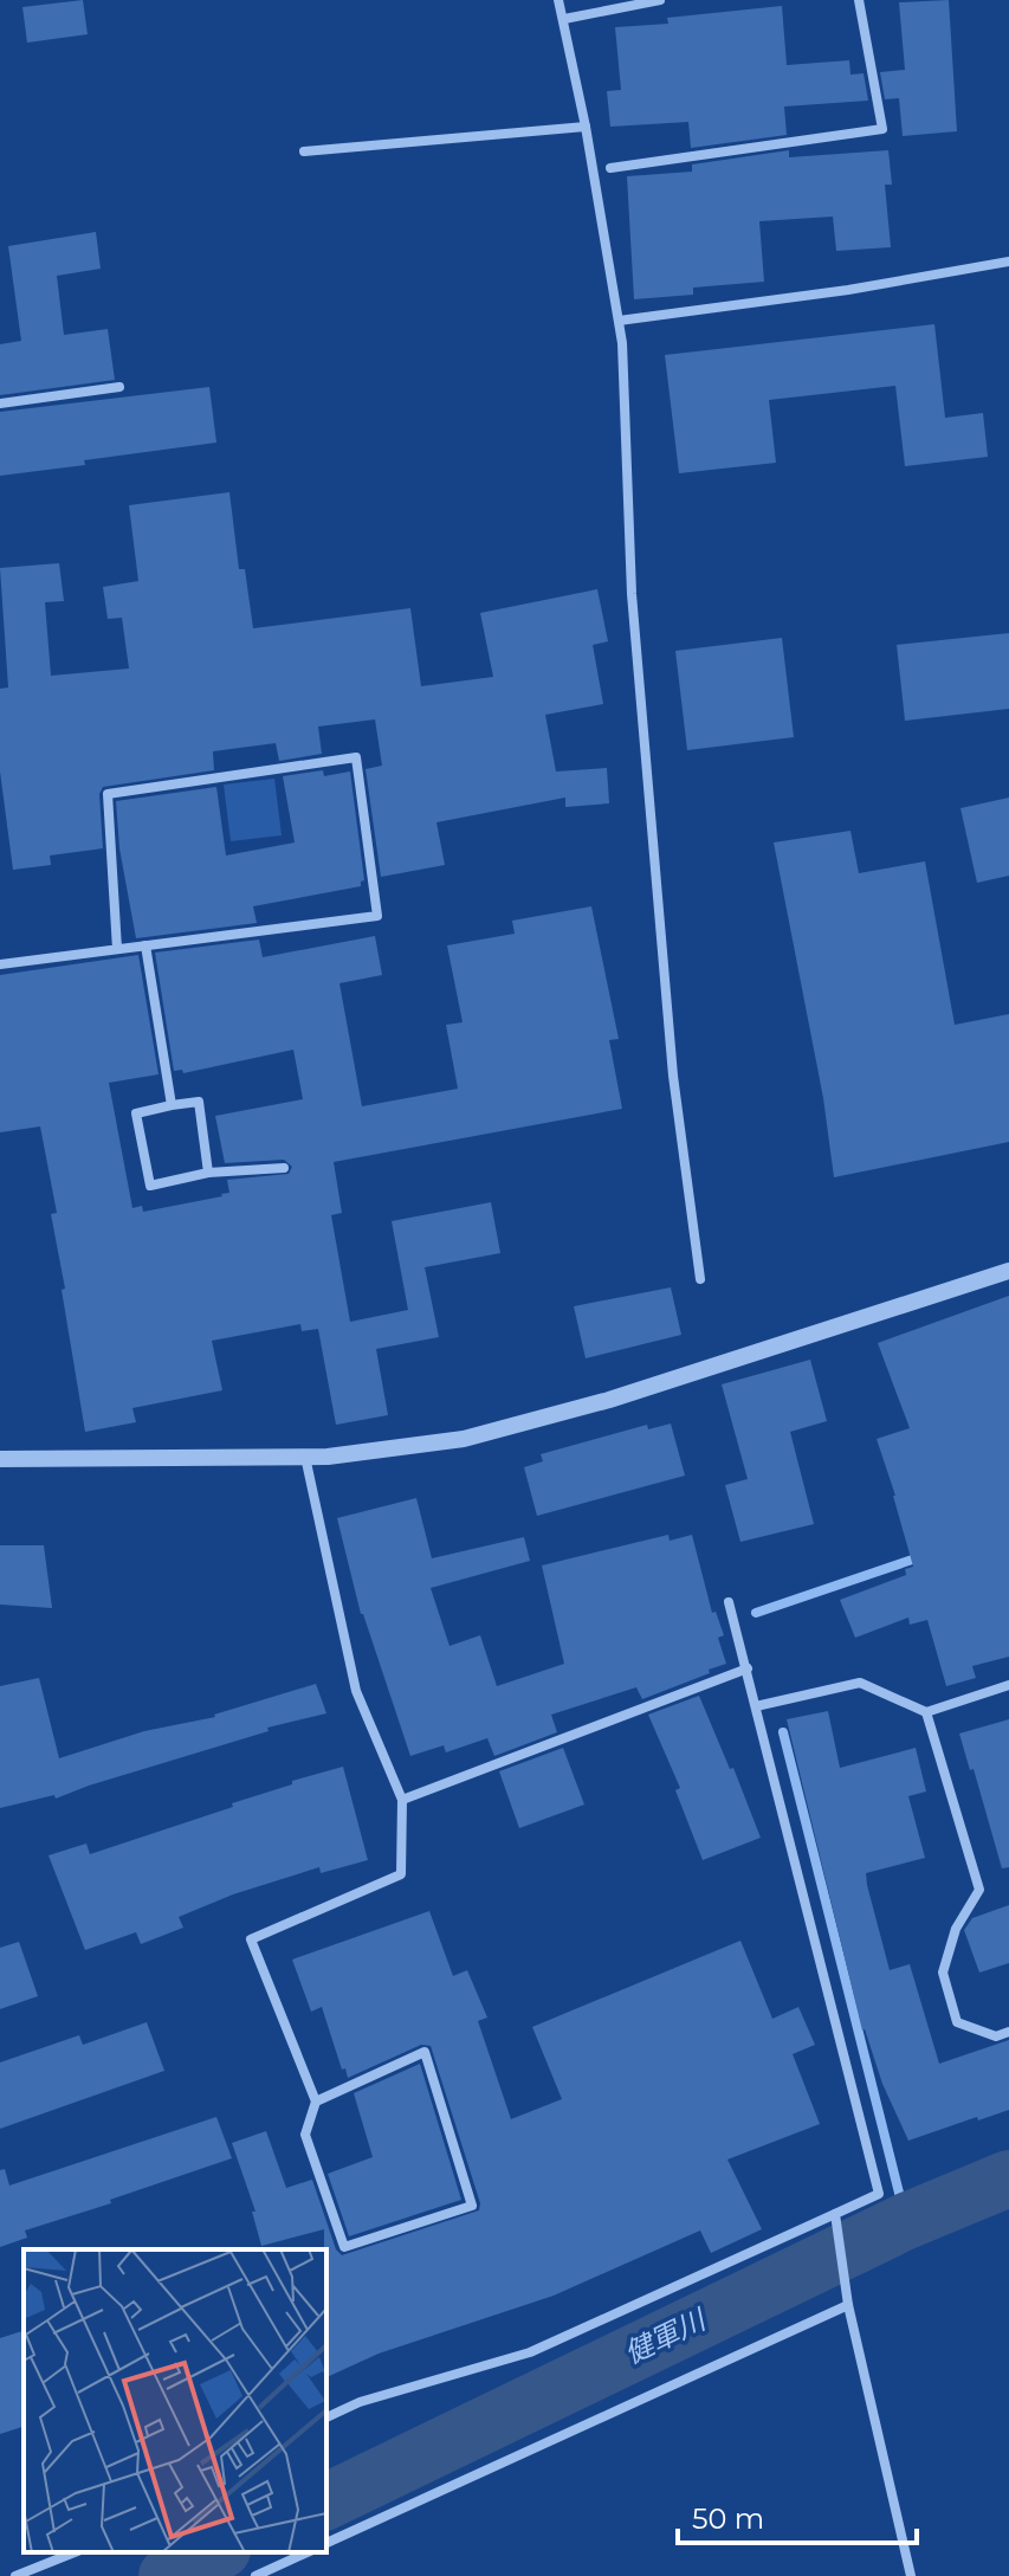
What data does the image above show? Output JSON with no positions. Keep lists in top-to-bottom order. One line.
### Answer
{"water":["健軍川"],"scale_bar":"50 m"}
